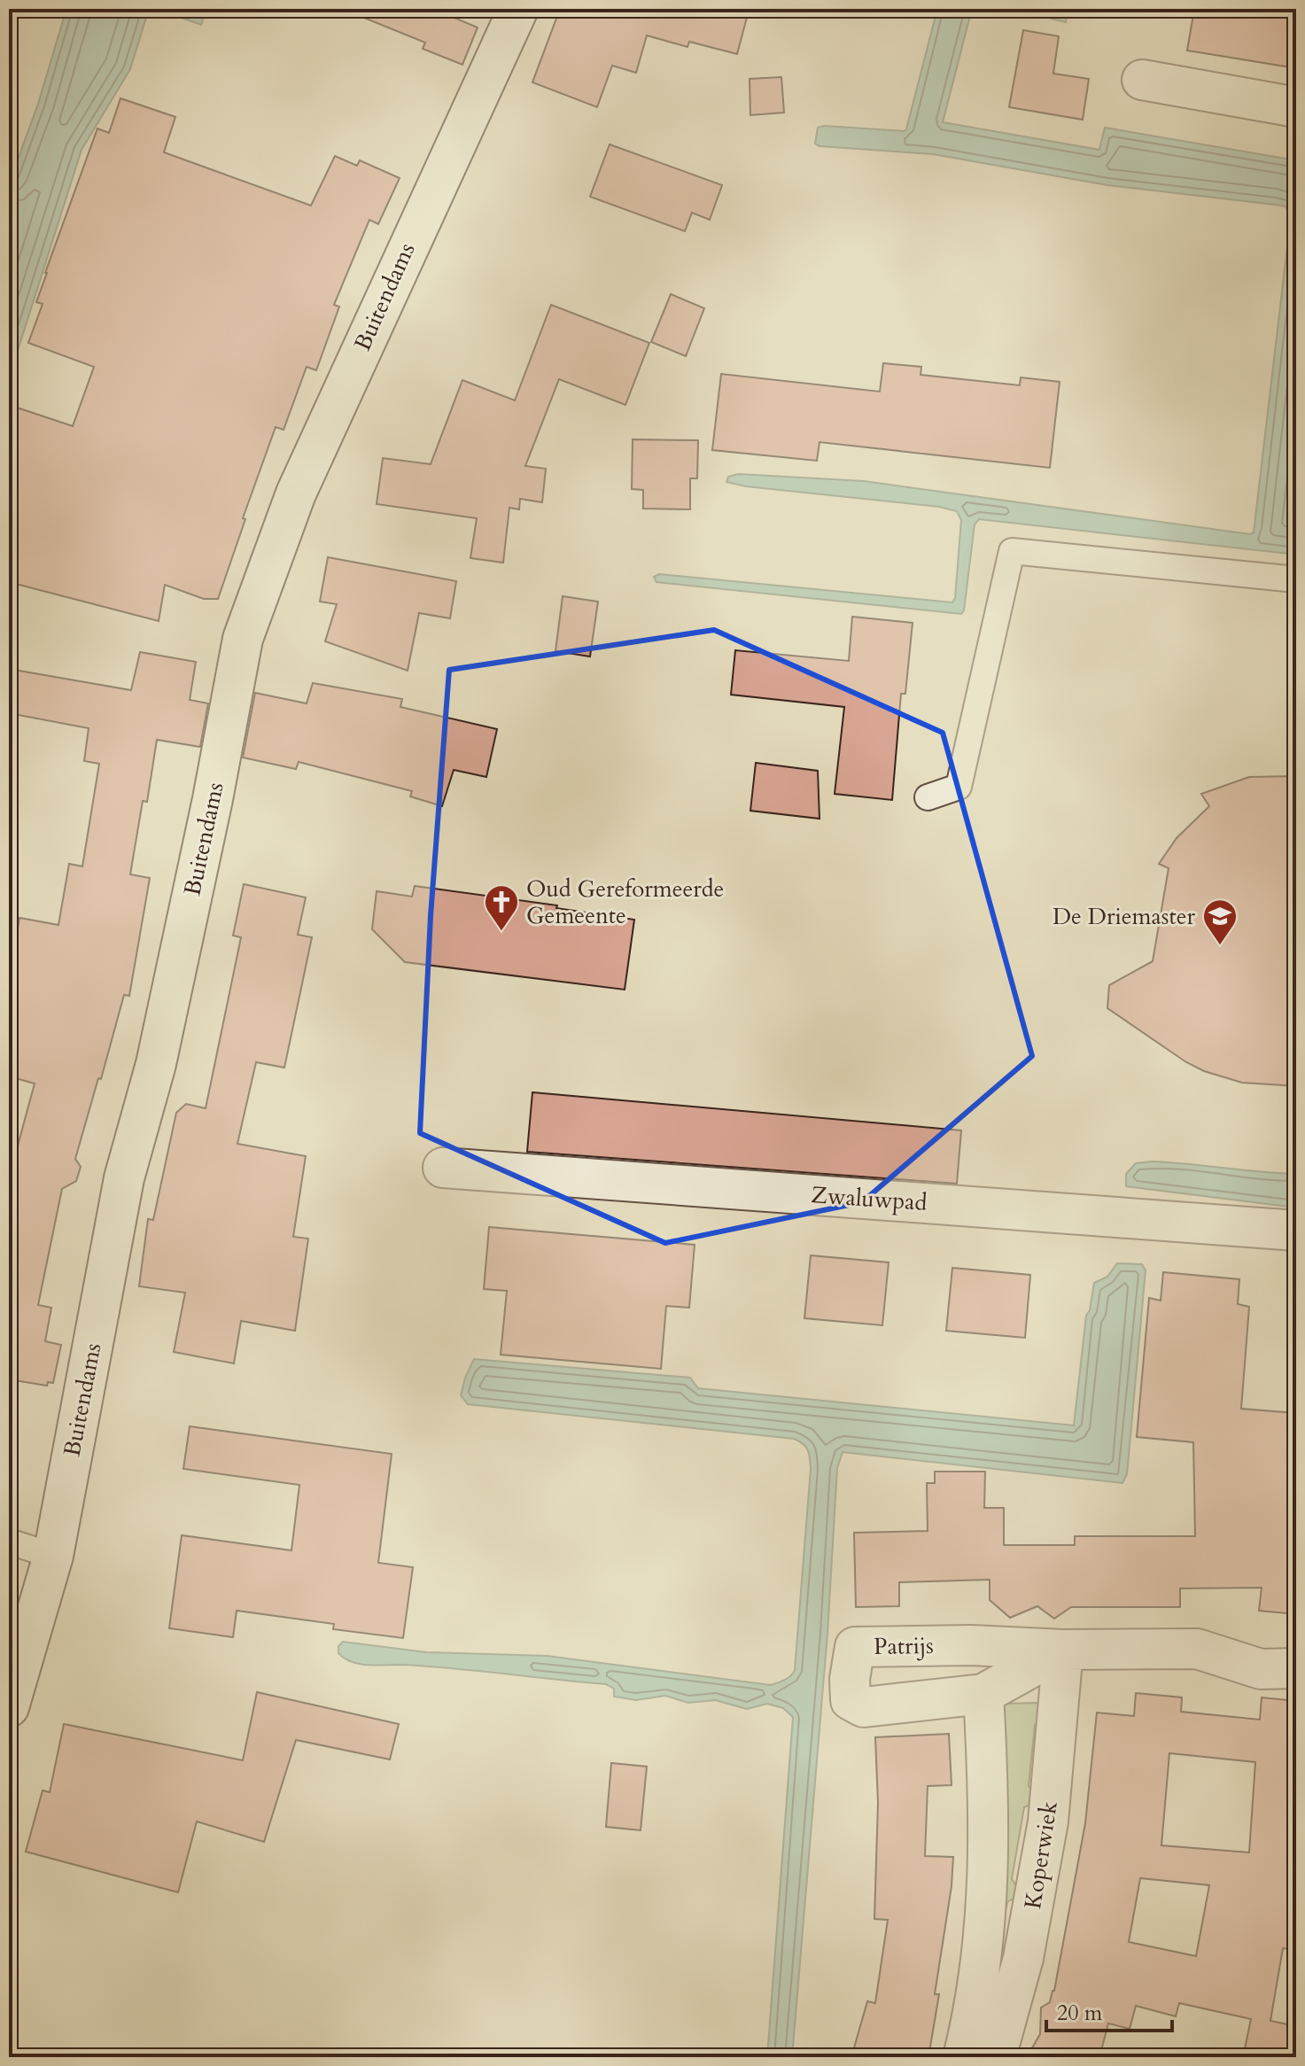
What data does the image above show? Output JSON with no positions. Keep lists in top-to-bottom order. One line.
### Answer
{"streets":{"street":["Buitendams","Zwaluwpad","Patrijs","Koperwiek"]},"crossings":[["Patrijs","Koperwiek"]],"places":{"church":["Oud Gereformeerde Gemeente"],"school or university":["De Driemaster"]},"scale_bar":"20 m"}
